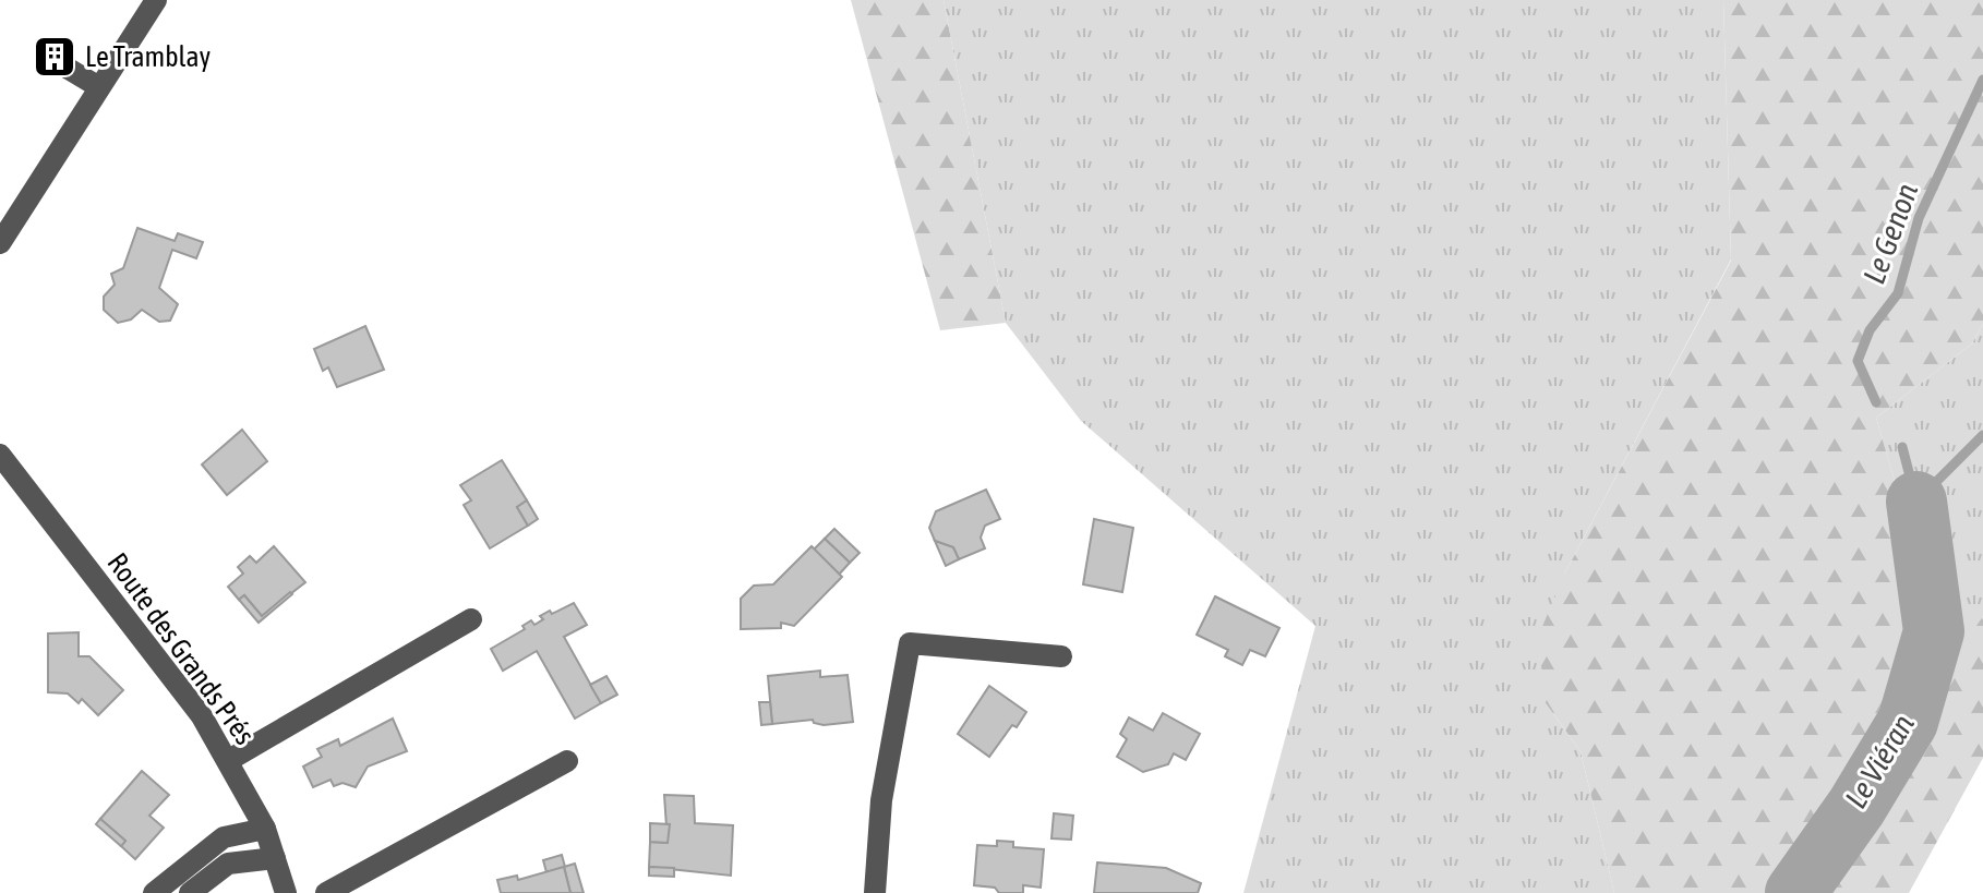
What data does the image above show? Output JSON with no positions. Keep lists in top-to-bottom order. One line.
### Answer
{"streets":{"street":["Route des Grands Prés"]},"water":["Le Genon","Le Viéran"],"places":{"building":["Le Tramblay"]}}
